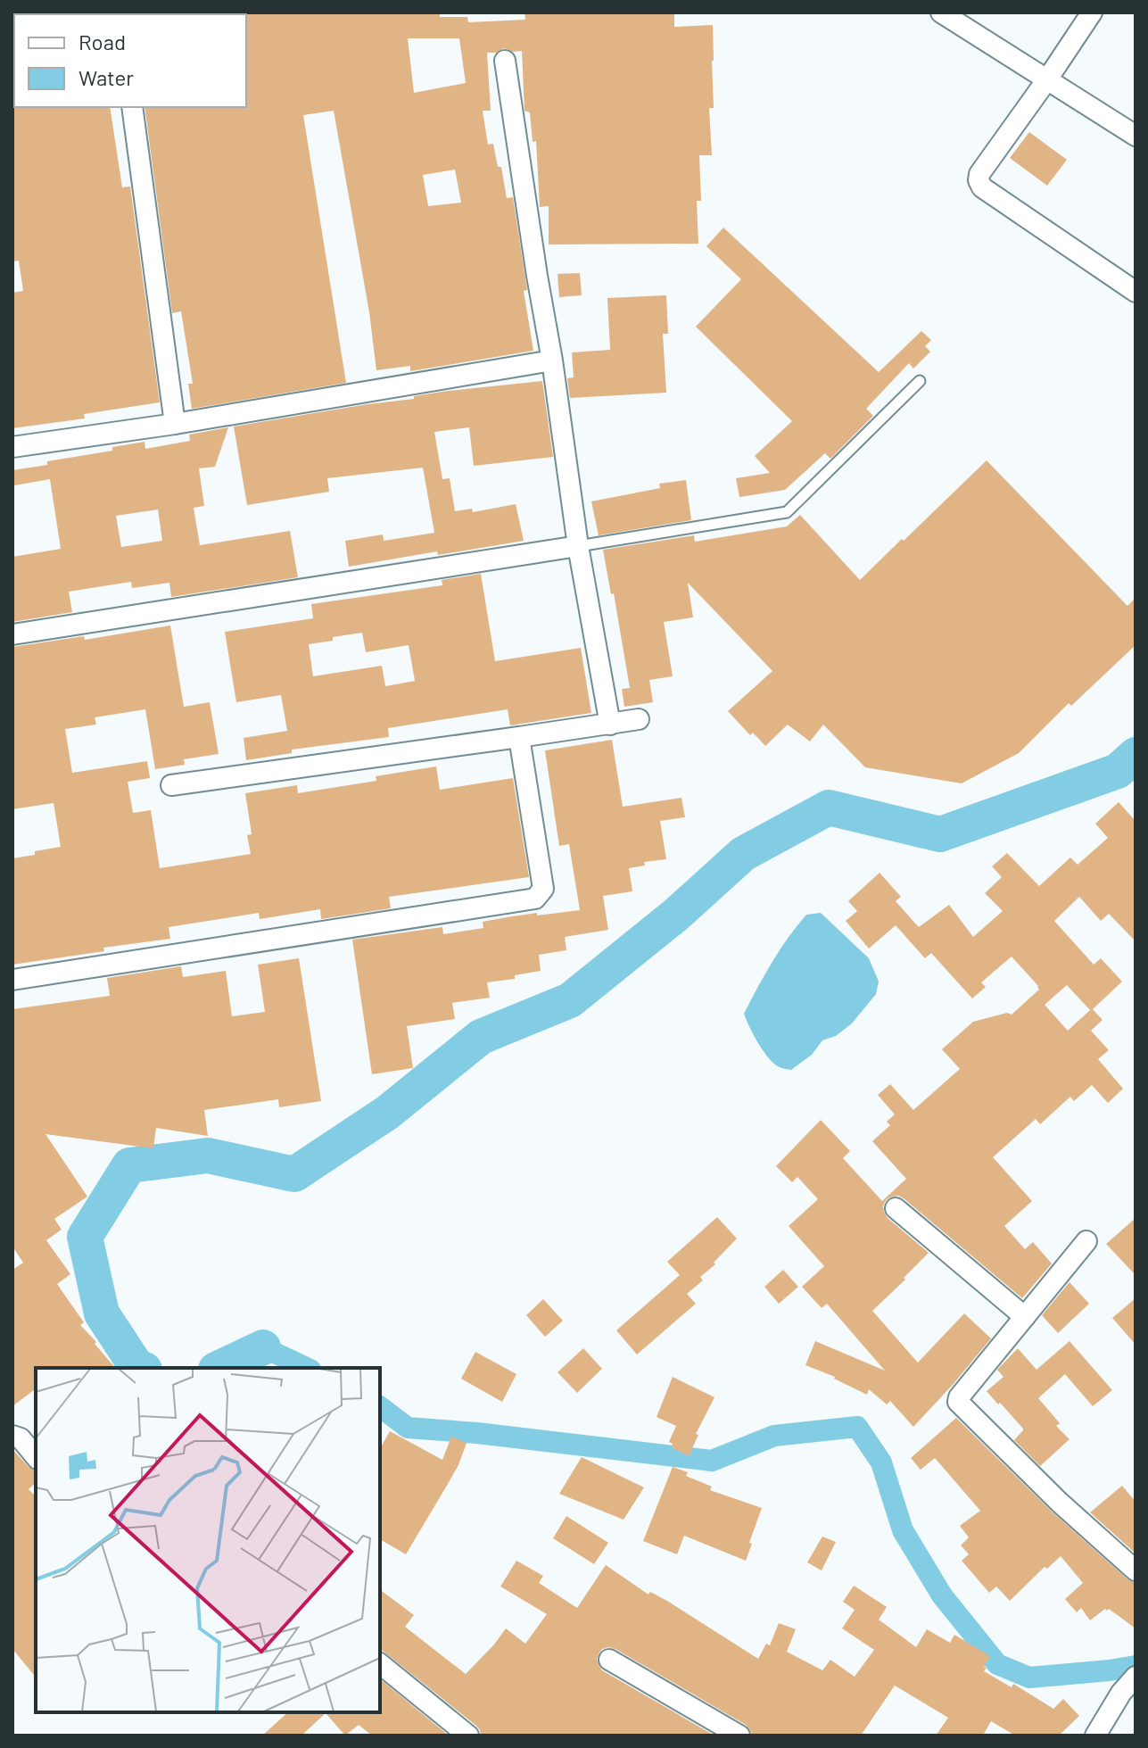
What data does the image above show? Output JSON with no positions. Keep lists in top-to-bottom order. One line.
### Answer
{"legend":["Road","Water"]}
